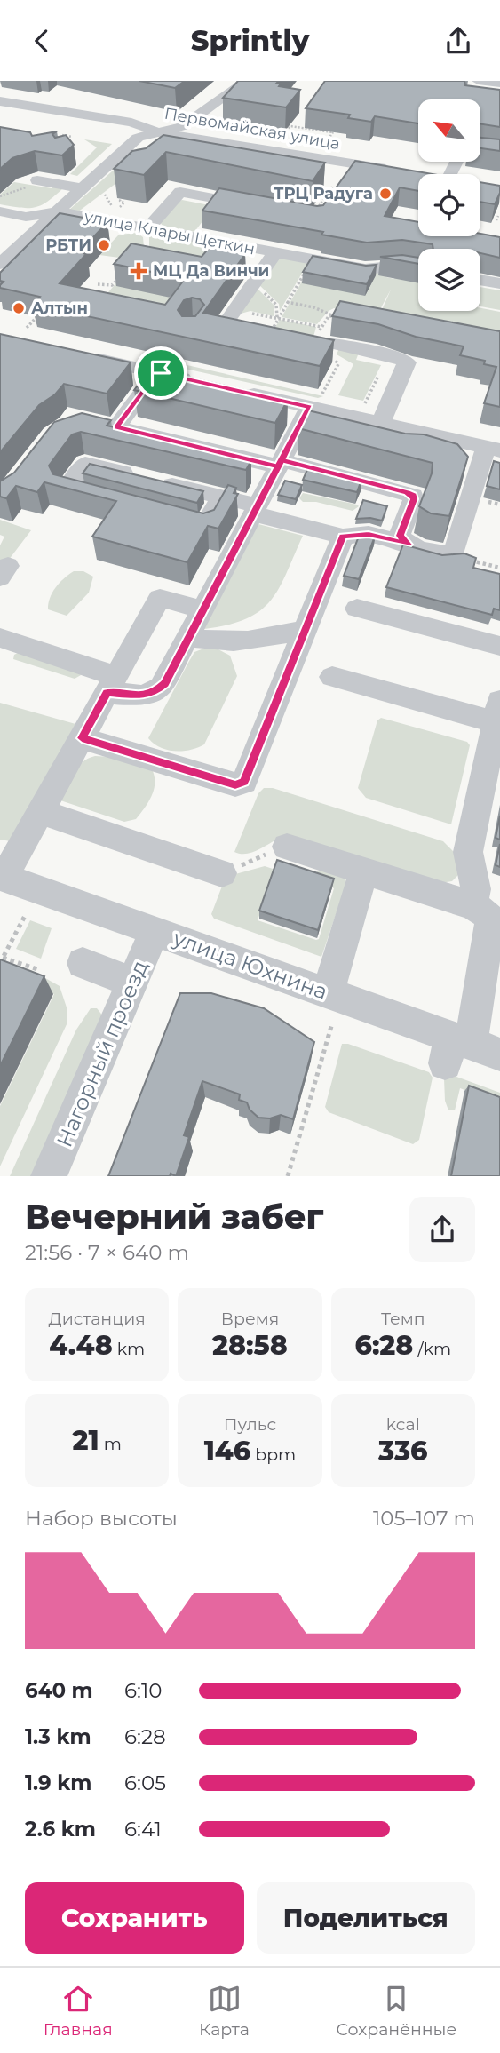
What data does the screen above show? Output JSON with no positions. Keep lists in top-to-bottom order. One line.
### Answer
{"streets":{"street":["Первомайская улица","улица Клары Цеткин","улица Юхнина","Нагорный проезд"]},"crossings":[["улица Юхнина","Нагорный проезд"]],"places":{"other":["ТРЦ Радуга","РБТИ","Алтын"],"health":["МЦ Да Винчи"]},"north":"top left","page":{"header":"Sprintly","heading":["Вечерний забег","21:56 · 7 × 640 m"],"stats":[["Дистанция","4.48 km"],["Время","28:58"],["Темп","6:28 /km"],["21 m"],["Пульс","146 bpm"],["kcal","336"]],"chart":["Набор высоты","105–107 m"],"list":[{"name":"640 m","note":"6:10"},{"name":"1.3 km","note":"6:28"},{"name":"1.9 km","note":"6:05"},{"name":"2.6 km","note":"6:41"}],"buttons":["Сохранить","Поделиться"],"tabs":["Главная","Карта","Сохранённые"]}}
